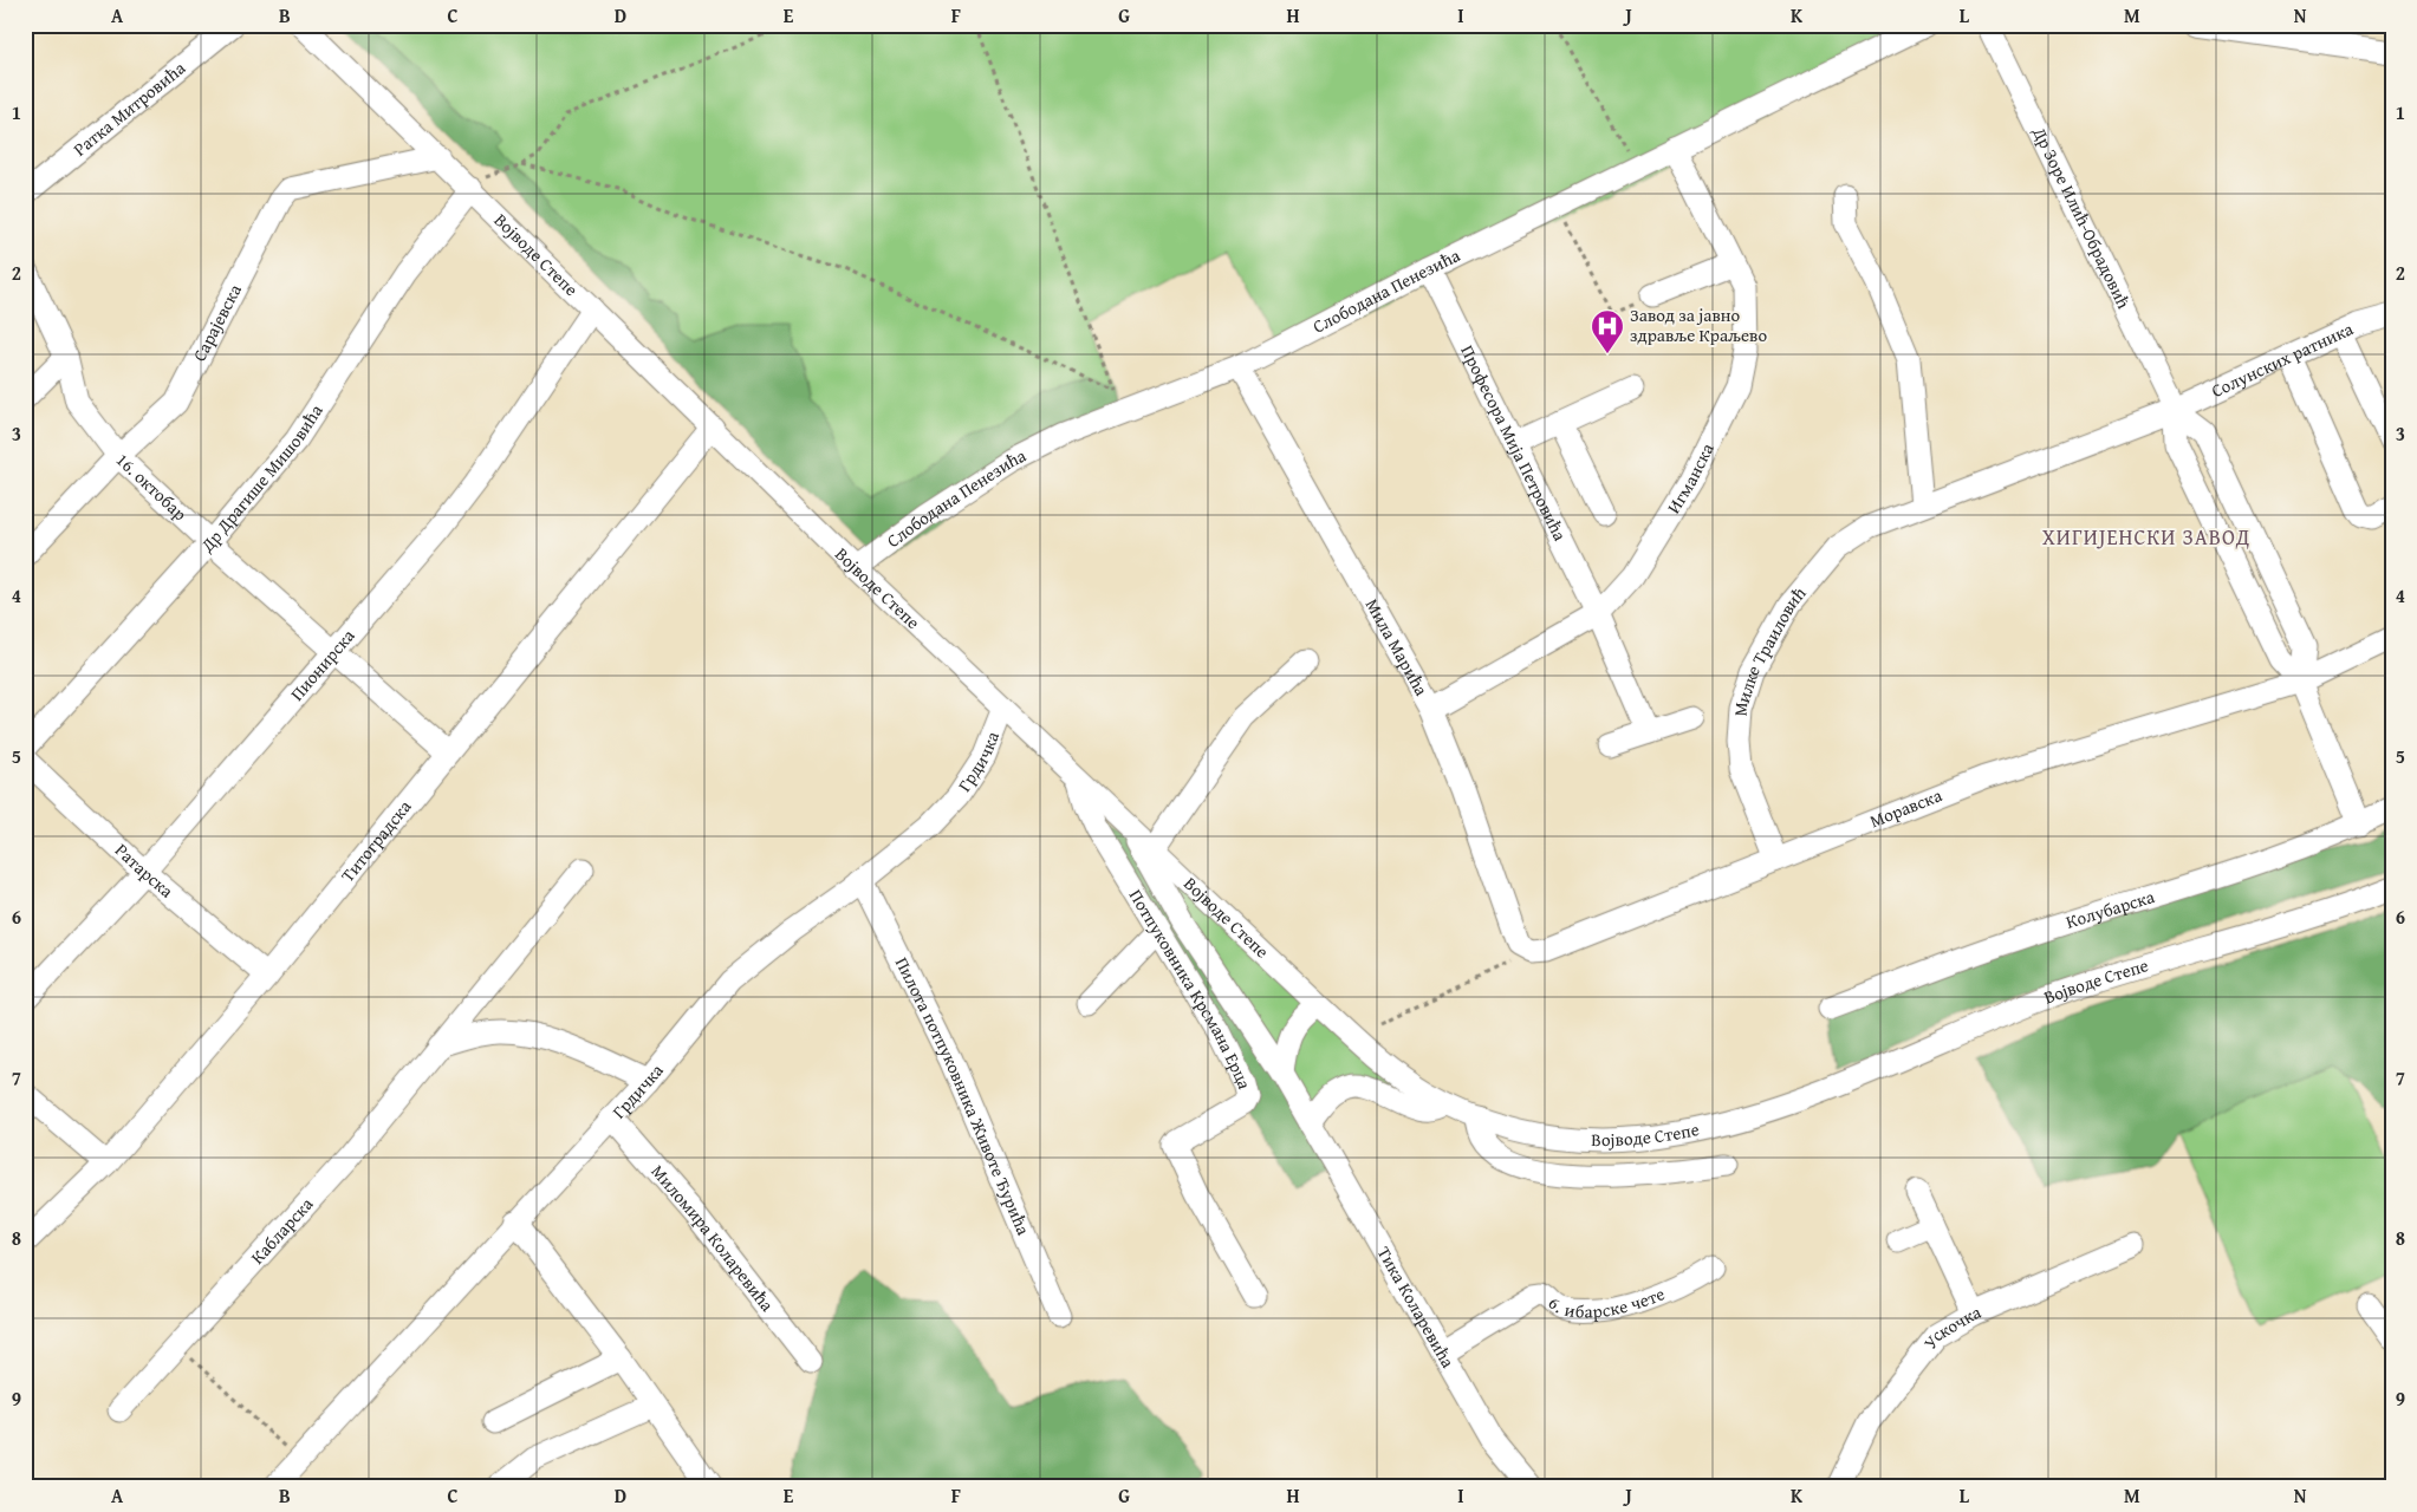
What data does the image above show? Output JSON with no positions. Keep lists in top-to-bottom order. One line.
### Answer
{"streets":{"street":["Ратка Митровића","Др Зоре Илић-Обрадовић","Војводе Степе","Слободана Пенезића","Сарајевска","Солунских ратника","Професора Мија Петровића","Игманска","Др Драгише Мишовића","16. октобар","Мила Марића","Милке Траиловић","Пионирска","Грдичка","Моравска","Титоградска","Ратарска","Колубарска","Потпуковника Крсмана Ерца","Пилота потпуковника Животе Ђурића","Кабларска","Миломира Коларевића","6. ибарске чете","Тика Коларевића","Ускочка"]},"crossings":[["Др Зоре Илић-Обрадовић","Солунских ратника"],["Др Зоре Илић-Обрадовић","Милке Траиловић"],["Др Зоре Илић-Обрадовић","Моравска"],["Др Зоре Илић-Обрадовић","Колубарска"],["Војводе Степе","Слободана Пенезића"],["Војводе Степе","Сарајевска"],["Војводе Степе","Др Драгише Мишовића"],["Војводе Степе","Пионирска"],["Војводе Степе","Грдичка"],["Војводе Степе","Титоградска"],["Војводе Степе","Потпуковника Крсмана Ерца"],["Војводе Степе","Тика Коларевића"],["Слободана Пенезића","Професора Мија Петровића"],["Слободана Пенезића","Игманска"],["Слободана Пенезића","Мила Марића"],["Сарајевска","16. октобар"],["Солунских ратника","Милке Траиловић"],["Професора Мија Петровића","Игманска"],["Игманска","Мила Марића"],["Др Драгише Мишовића","16. октобар"],["16. октобар","Пионирска"],["16. октобар","Титоградска"],["Мила Марића","Моравска"],["Милке Траиловић","Моравска"],["Пионирска","Ратарска"],["Грдичка","Пилота потпуковника Животе Ђурића"],["Грдичка","Миломира Коларевића"],["Титоградска","Ратарска"],["6. ибарске чете","Тика Коларевића"]],"districts":["ХИГИЈЕНСКИ ЗАВОД"],"places":{"hospital":["Завод за јавно здравље Краљево"]},"grid":{"columns":["A","B","C","D","E","F","G","H","I","J","K","L","M","N"],"rows":["1","2","3","4","5","6","7","8","9"]}}
